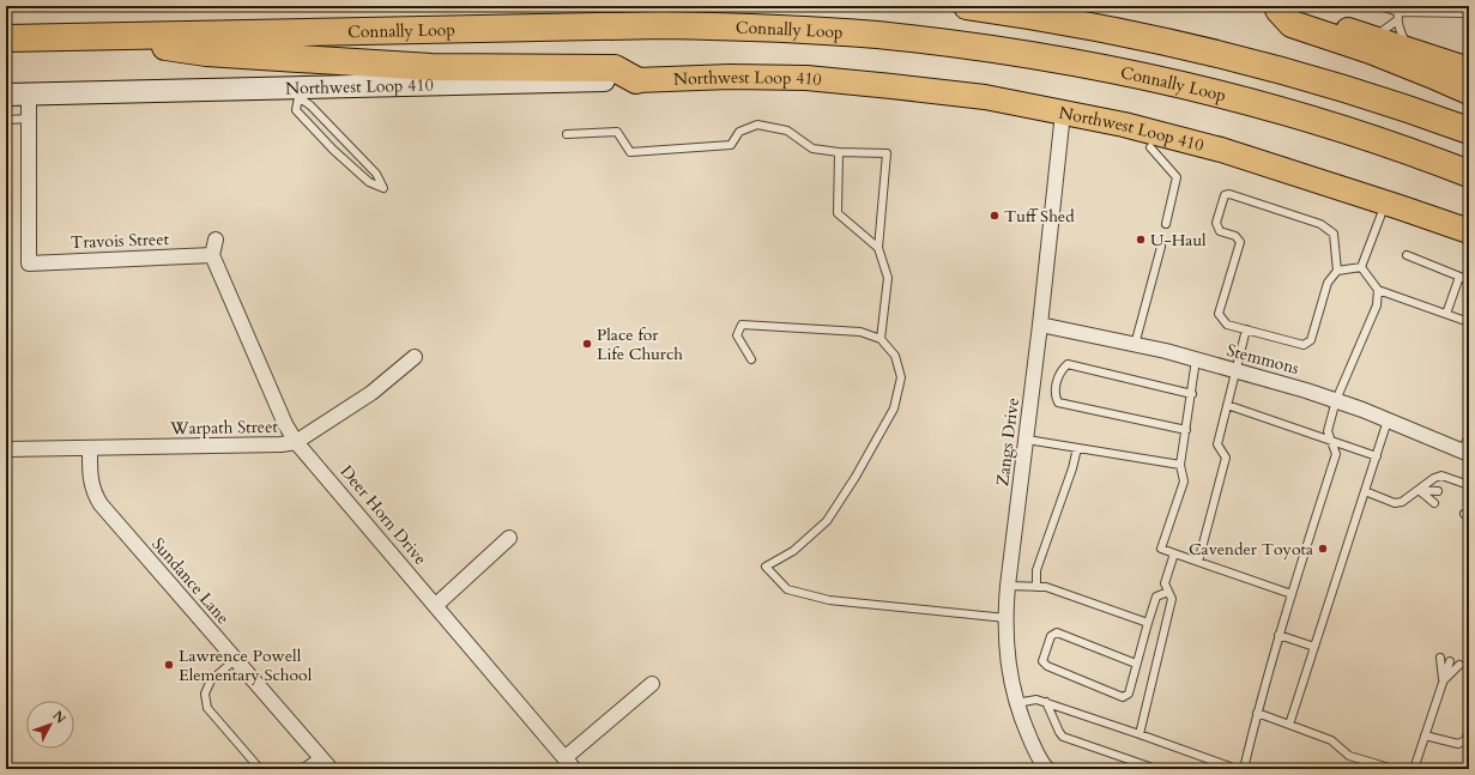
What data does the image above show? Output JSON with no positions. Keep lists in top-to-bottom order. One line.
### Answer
{"streets":{"highway":["Connally Loop"],"main road":["Northwest Loop 410"],"street":["Travois Street","Stemmons","Warpath Street","Zangs Drive","Deer Horn Drive","Sundance Lane"]},"crossings":[["Northwest Loop 410","Zangs Drive"],["Travois Street","Deer Horn Drive"],["Stemmons","Zangs Drive"],["Warpath Street","Deer Horn Drive"],["Warpath Street","Sundance Lane"]],"places":["Tuff Shed","U-Haul","Place for Life Church","Cavender Toyota","Lawrence Powell Elementary School"],"north":"top right"}
